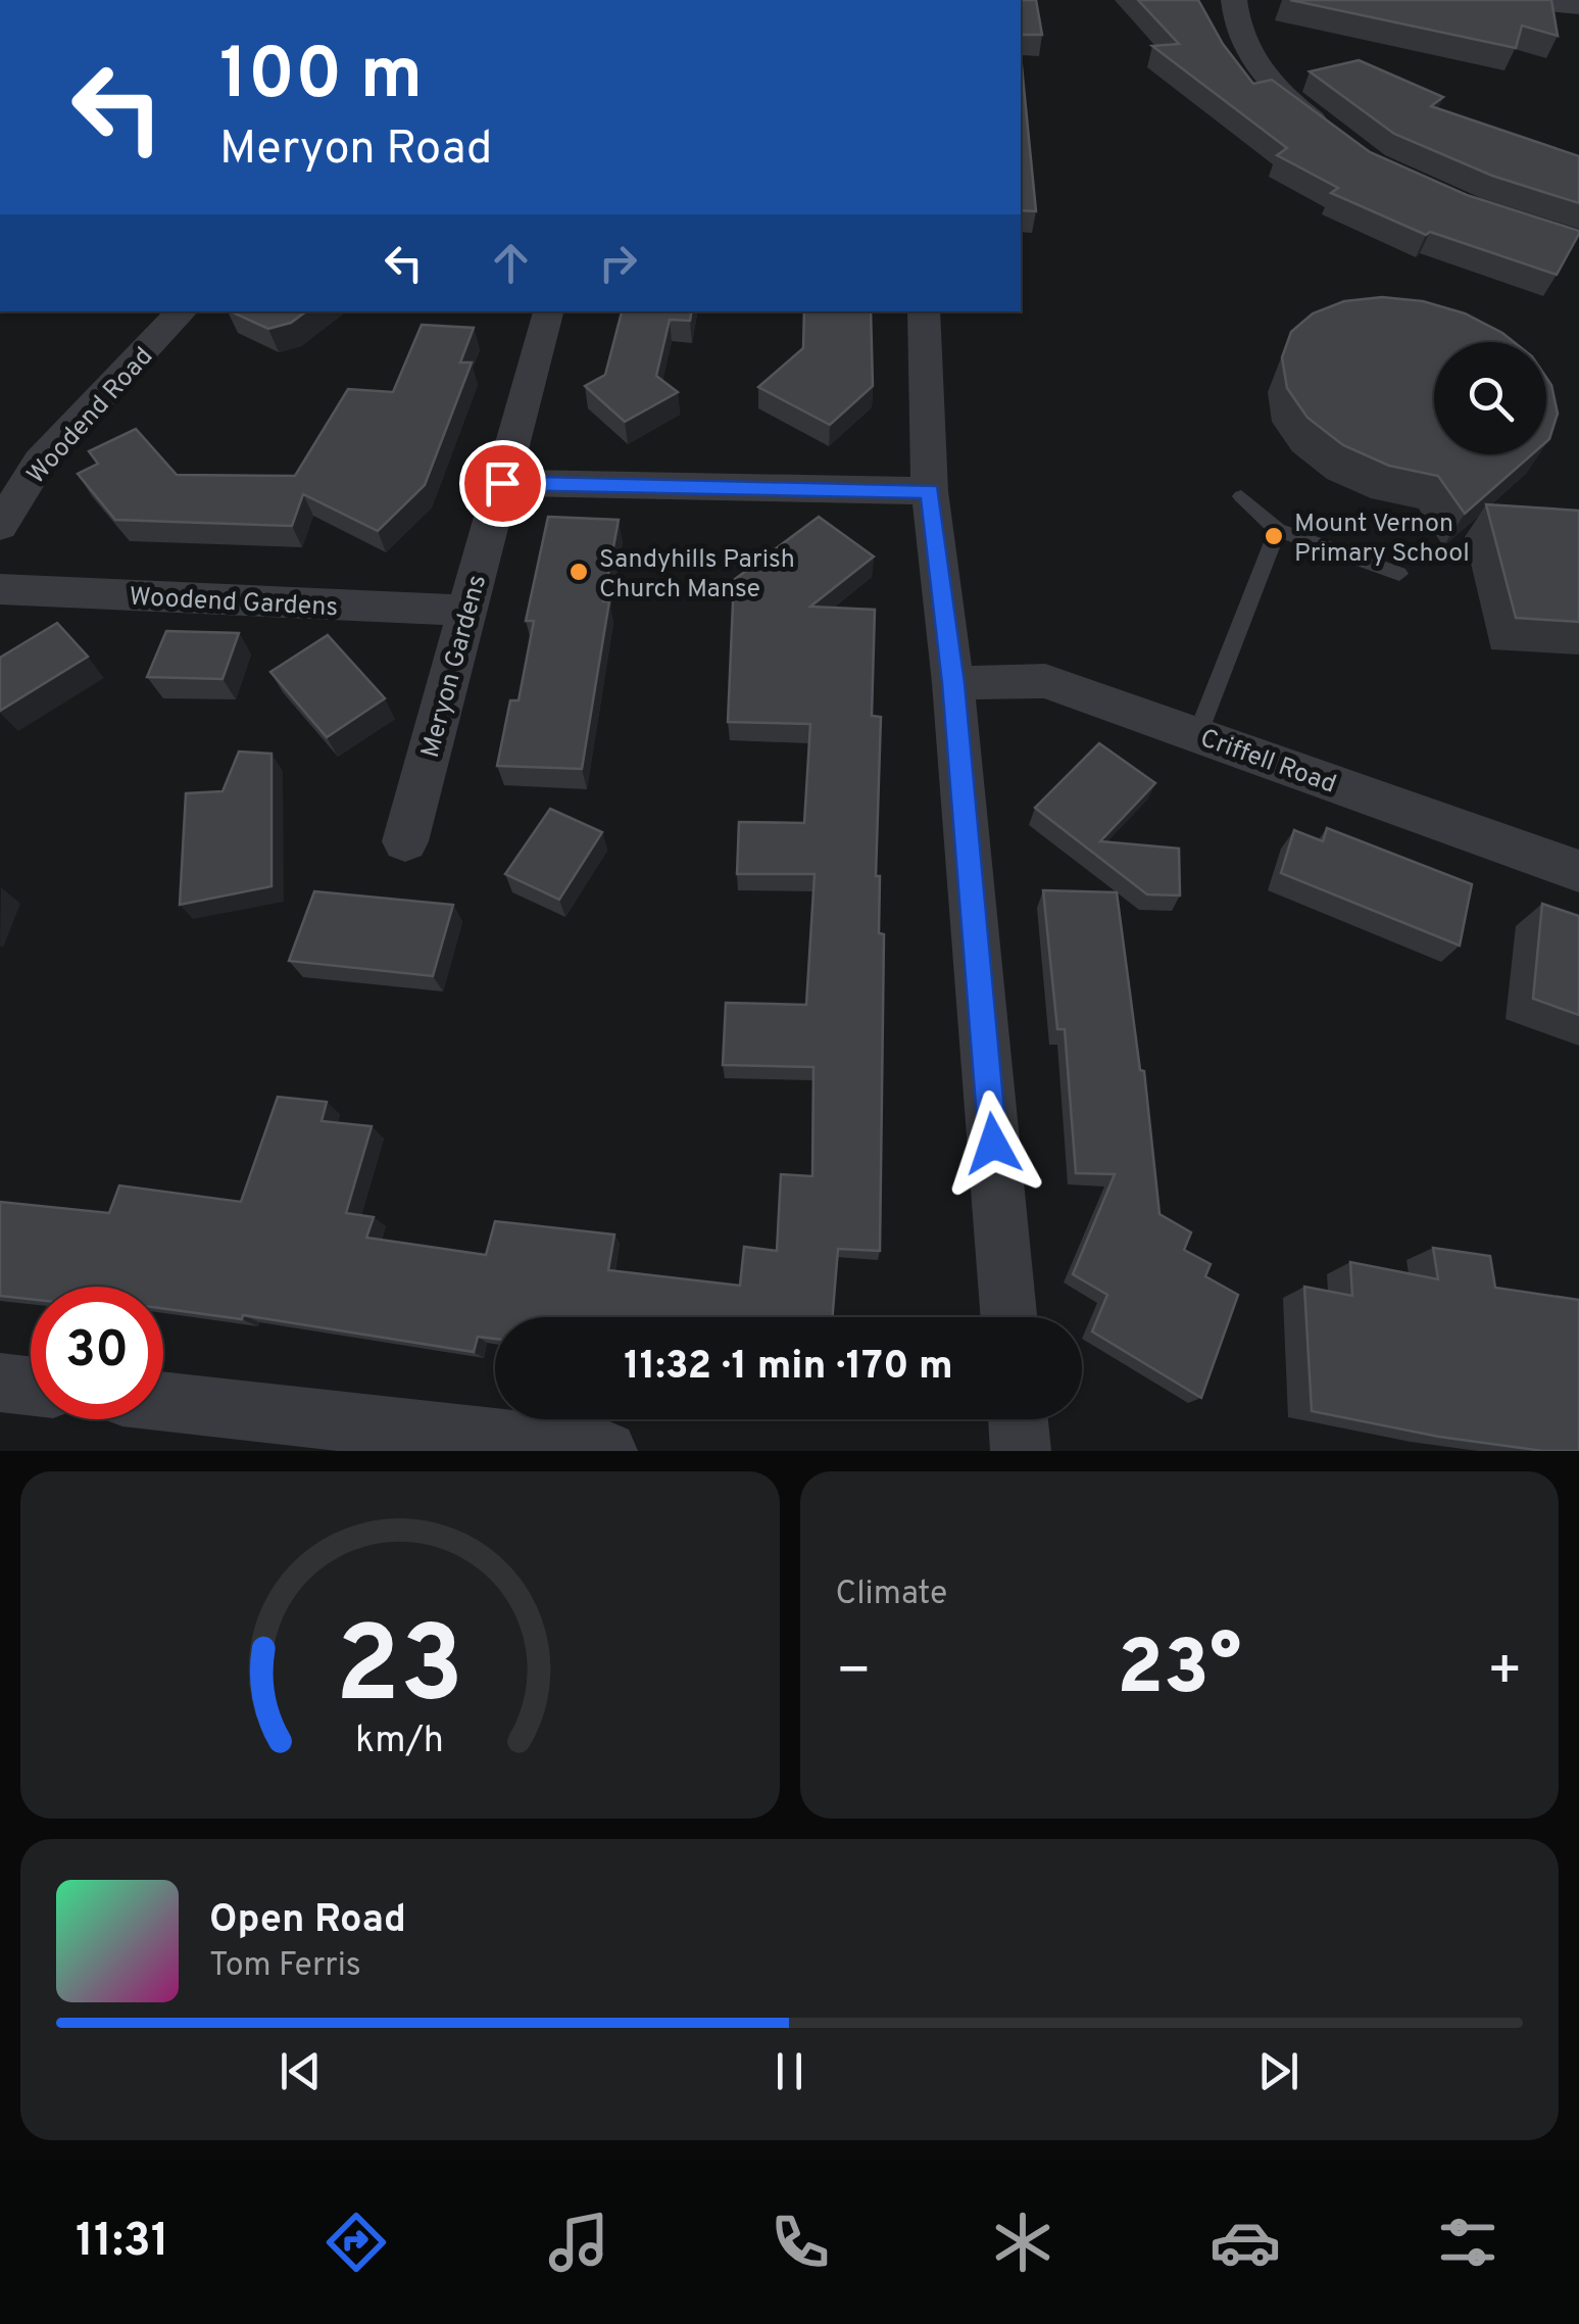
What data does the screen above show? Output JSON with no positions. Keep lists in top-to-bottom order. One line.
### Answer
{"streets":{"street":["Woodend Road","Woodend Gardens","Meryon Gardens","Criffell Road"]},"crossings":[["Woodend Gardens","Meryon Gardens"]],"places":["Mount Vernon Primary School","Sandyhills Parish Church Manse"],"page":{"turn":["100 m","Meryon Road"],"limit":"30","trip":"11:32 · 1 min · 170 m","tile":"Climate","heat":["−","23°","+"],"song":["Open Road","Tom Ferris"],"tabs":"11:31","gauge":["23","km/h"]}}
